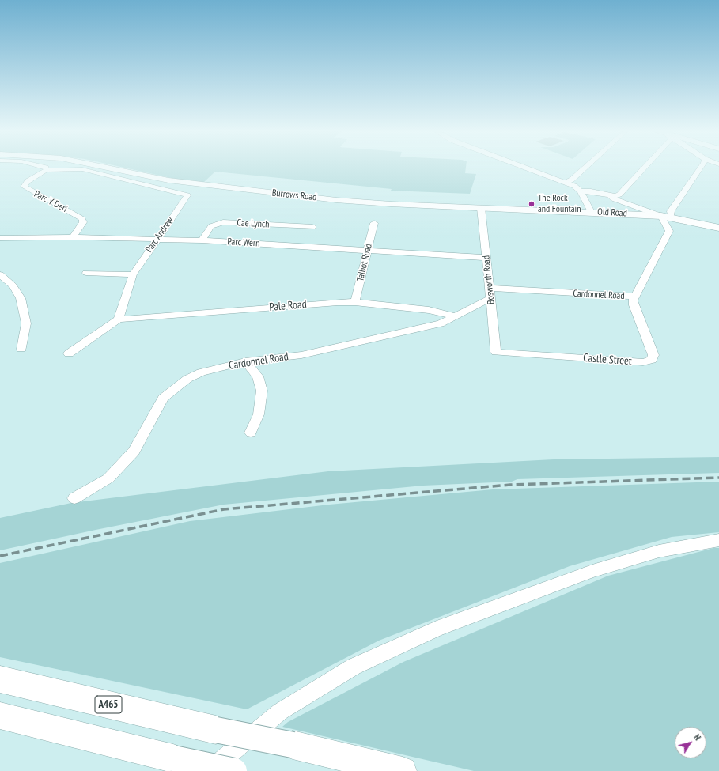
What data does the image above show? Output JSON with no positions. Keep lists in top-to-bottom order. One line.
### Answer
{"streets":{"highway":["A465"],"main road":["Burrows Road","Old Road"],"street":["Parc Y Deri","Cae Lynch","Parc Andrew","Parc Wern","Talbot Road","Bosworth Road","Cardonnel Road","Pale Road","Castle Street"]},"crossings":[["Burrows Road","Old Road"],["Burrows Road","Bosworth Road"],["Parc Y Deri","Parc Andrew"],["Parc Y Deri","Parc Wern"],["Old Road","Cardonnel Road"],["Cae Lynch","Parc Wern"],["Parc Andrew","Parc Wern"],["Parc Wern","Talbot Road"],["Parc Wern","Bosworth Road"],["Talbot Road","Pale Road"],["Bosworth Road","Cardonnel Road"],["Bosworth Road","Castle Street"],["Cardonnel Road","Pale Road"],["Cardonnel Road","Castle Street"]],"places":["The Rock and Fountain"],"north":"top right"}
